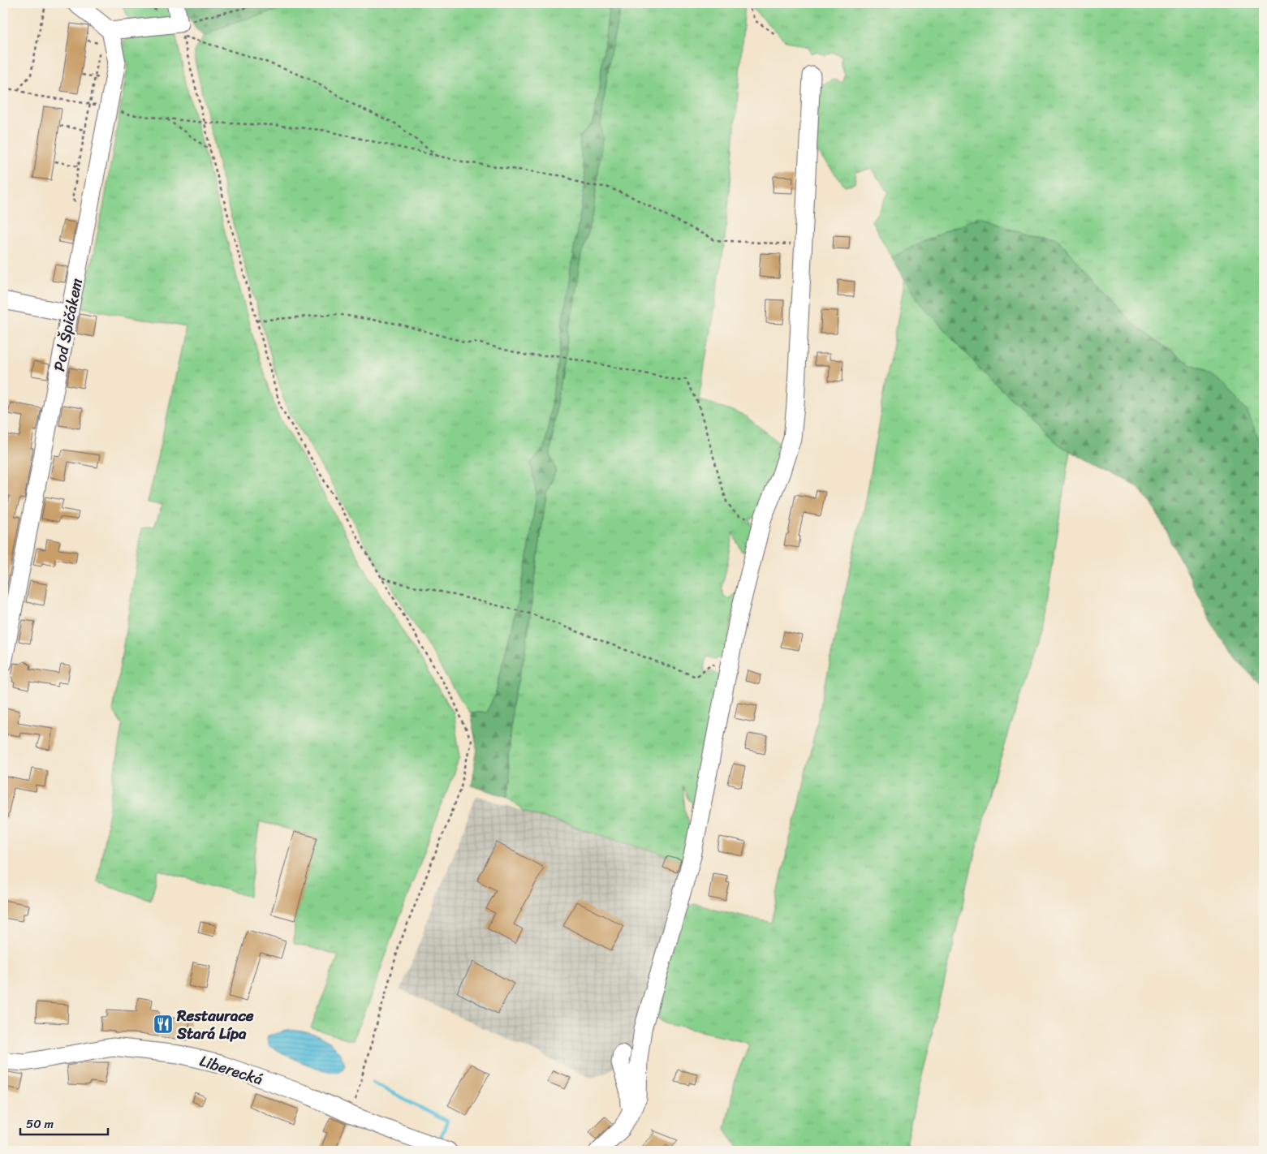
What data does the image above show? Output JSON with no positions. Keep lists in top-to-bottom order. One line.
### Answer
{"streets":{"street":["Pod Špičákem","Liberecká"]},"places":{"restaurant":["Restaurace Stará Lípa"]},"scale_bar":"50 m"}
